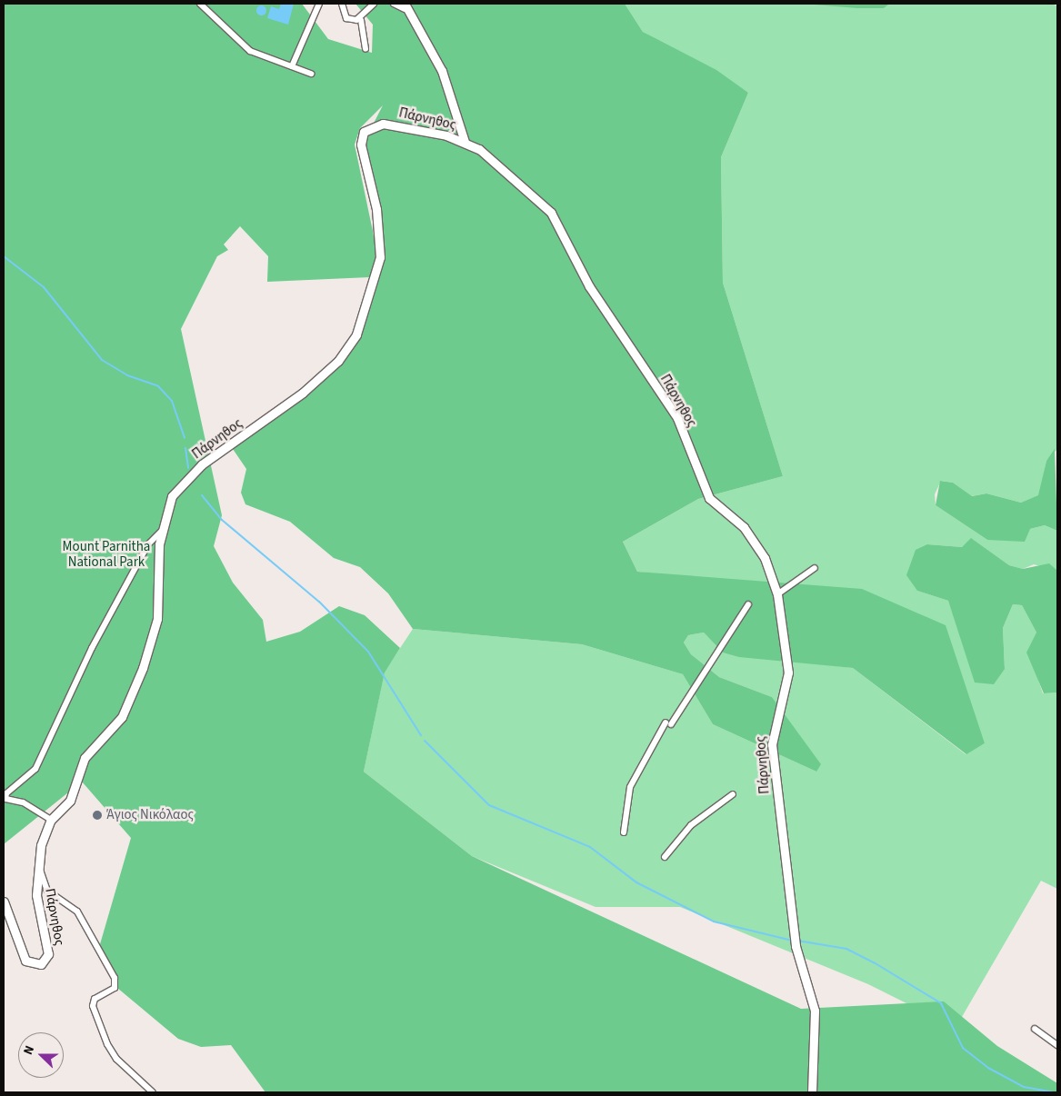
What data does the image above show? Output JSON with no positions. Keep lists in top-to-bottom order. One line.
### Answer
{"streets":{"main road":["Πάρνηθος"]},"parks":["Mount Parnitha National Park"],"places":["Άγιος Νικόλαος"],"north":"left"}
